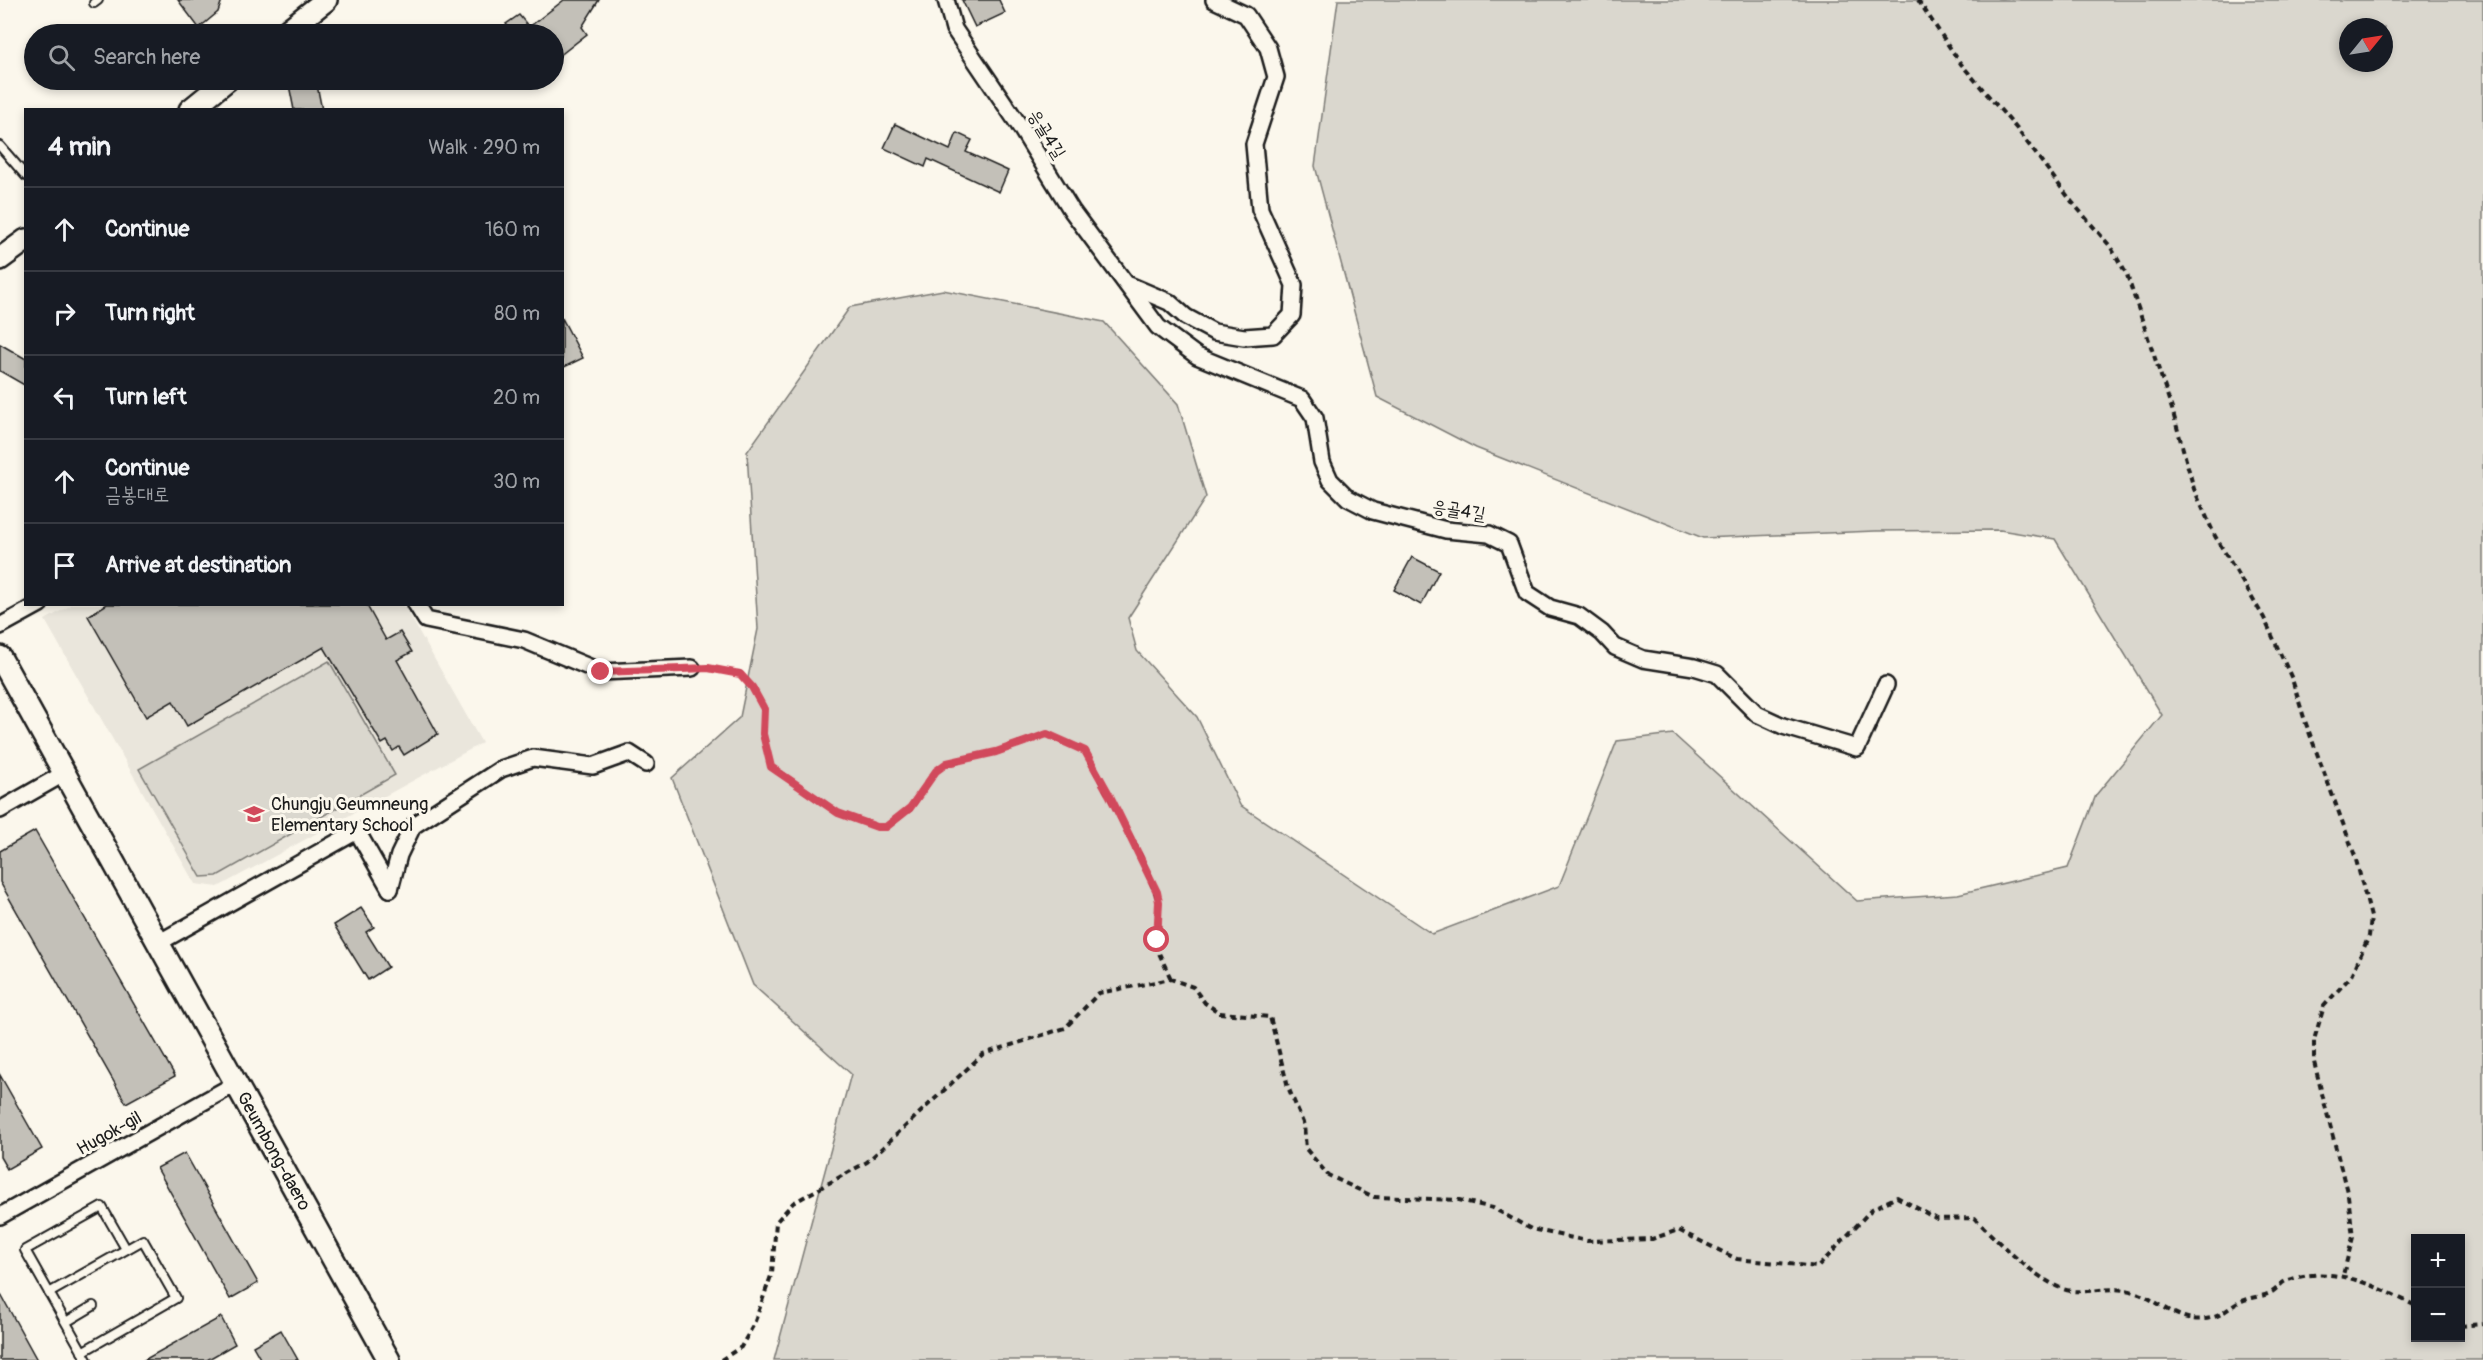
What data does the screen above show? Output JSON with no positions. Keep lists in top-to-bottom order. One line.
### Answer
{"streets":{"street":["응골4길","Hugok-gil","Geumbong-daero"]},"crossings":[["Hugok-gil","Geumbong-daero"]],"places":{"school or university":["Chungju Geumneung Elementary School"]},"north":"top right","page":{"search":"Search here","heading":["4 min","Walk · 290 m"],"list":[["Continue","160 m"],["Turn right","80 m"],["Turn left","20 m"],["Continue","금봉대로","30 m"],"Arrive at destination"],"map_buttons":["+","−"]}}
